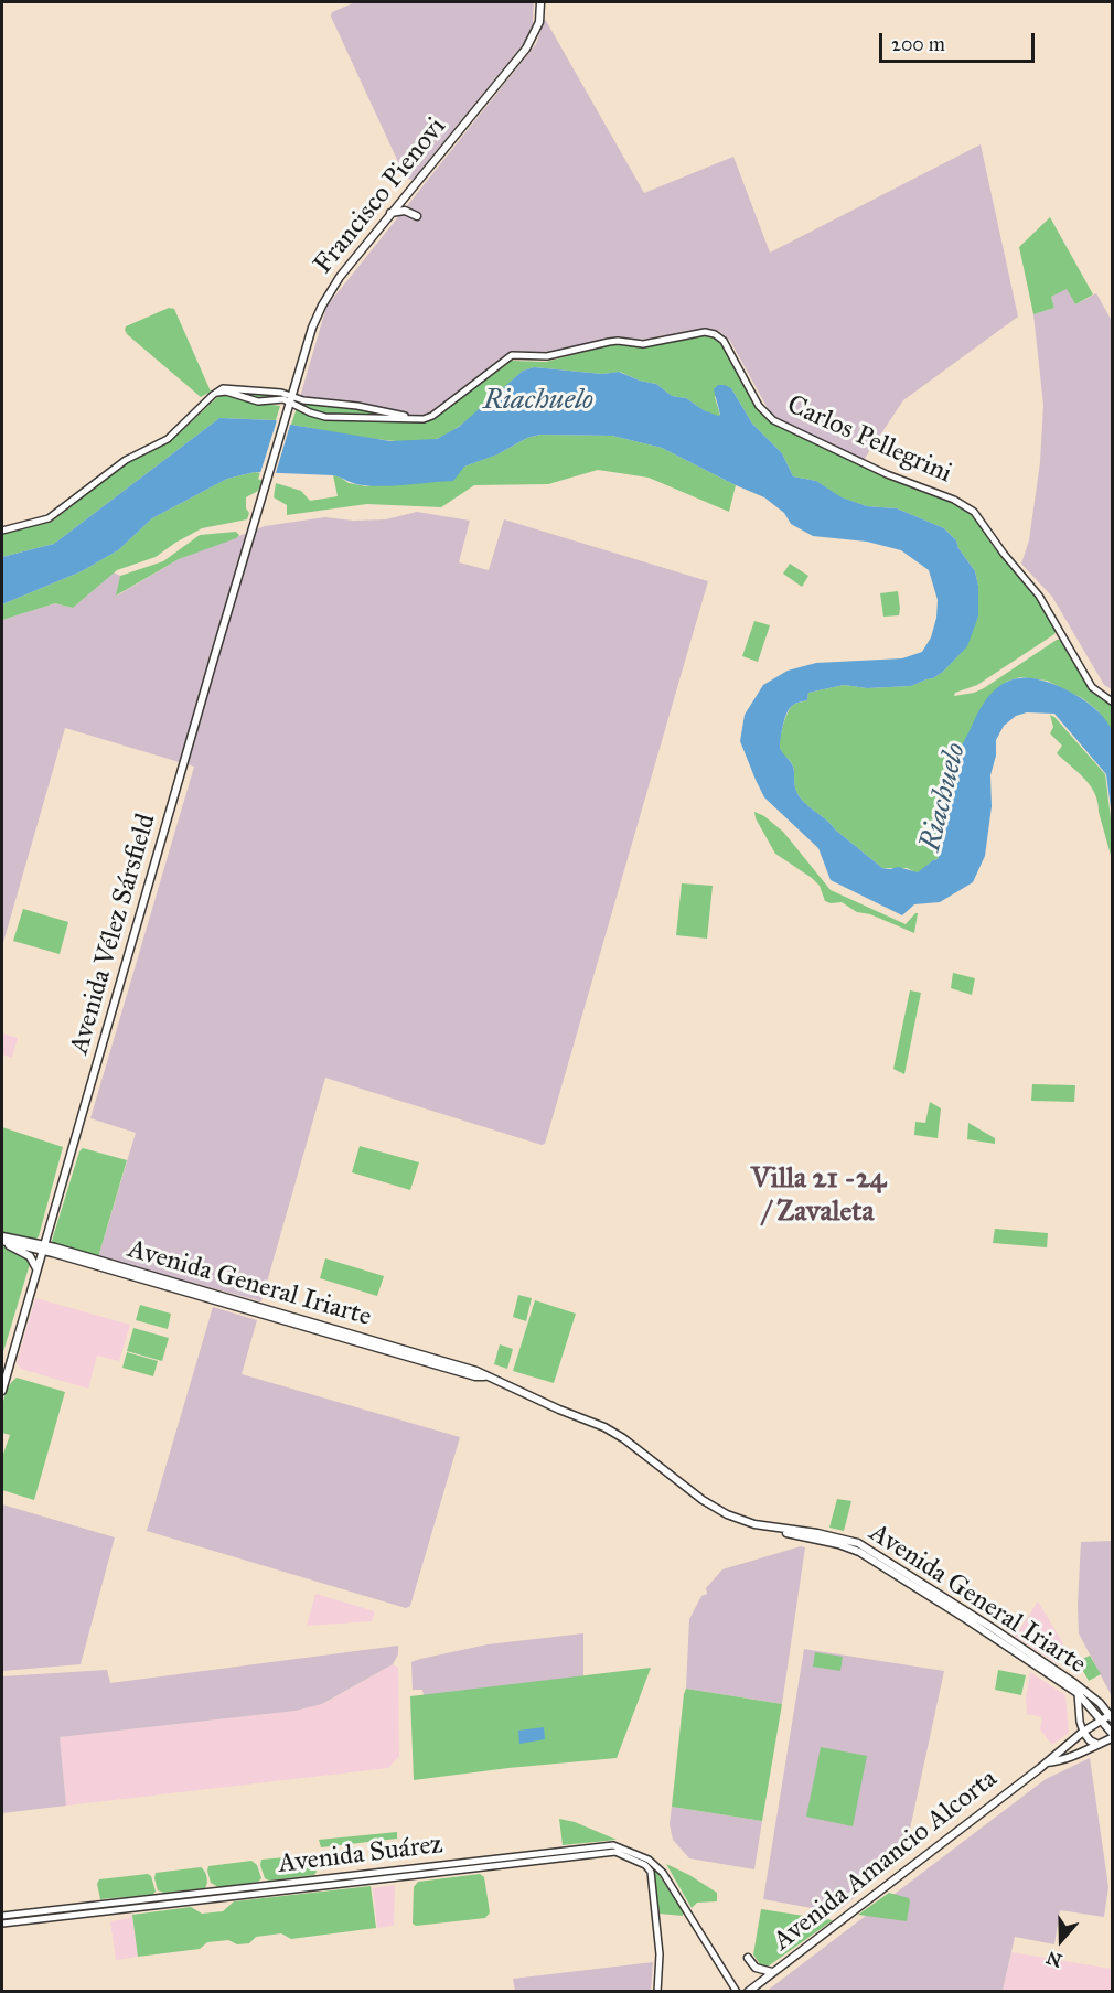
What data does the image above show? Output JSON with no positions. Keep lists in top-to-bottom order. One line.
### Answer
{"streets":{"main road":["Francisco Pienovi","Avenida Vélez Sársfield","Avenida General Iriarte","Avenida Amancio Alcorta"],"street":["Carlos Pellegrini","Avenida Suárez"]},"crossings":[["Francisco Pienovi","Carlos Pellegrini"],["Francisco Pienovi","Avenida Vélez Sársfield"],["Avenida Vélez Sársfield","Avenida General Iriarte"],["Avenida General Iriarte","Avenida Amancio Alcorta"]],"districts":["Villa 21 -24 / Zavaleta"],"water":["Riachuelo"],"scale_bar":"200 m","north":"bottom"}
